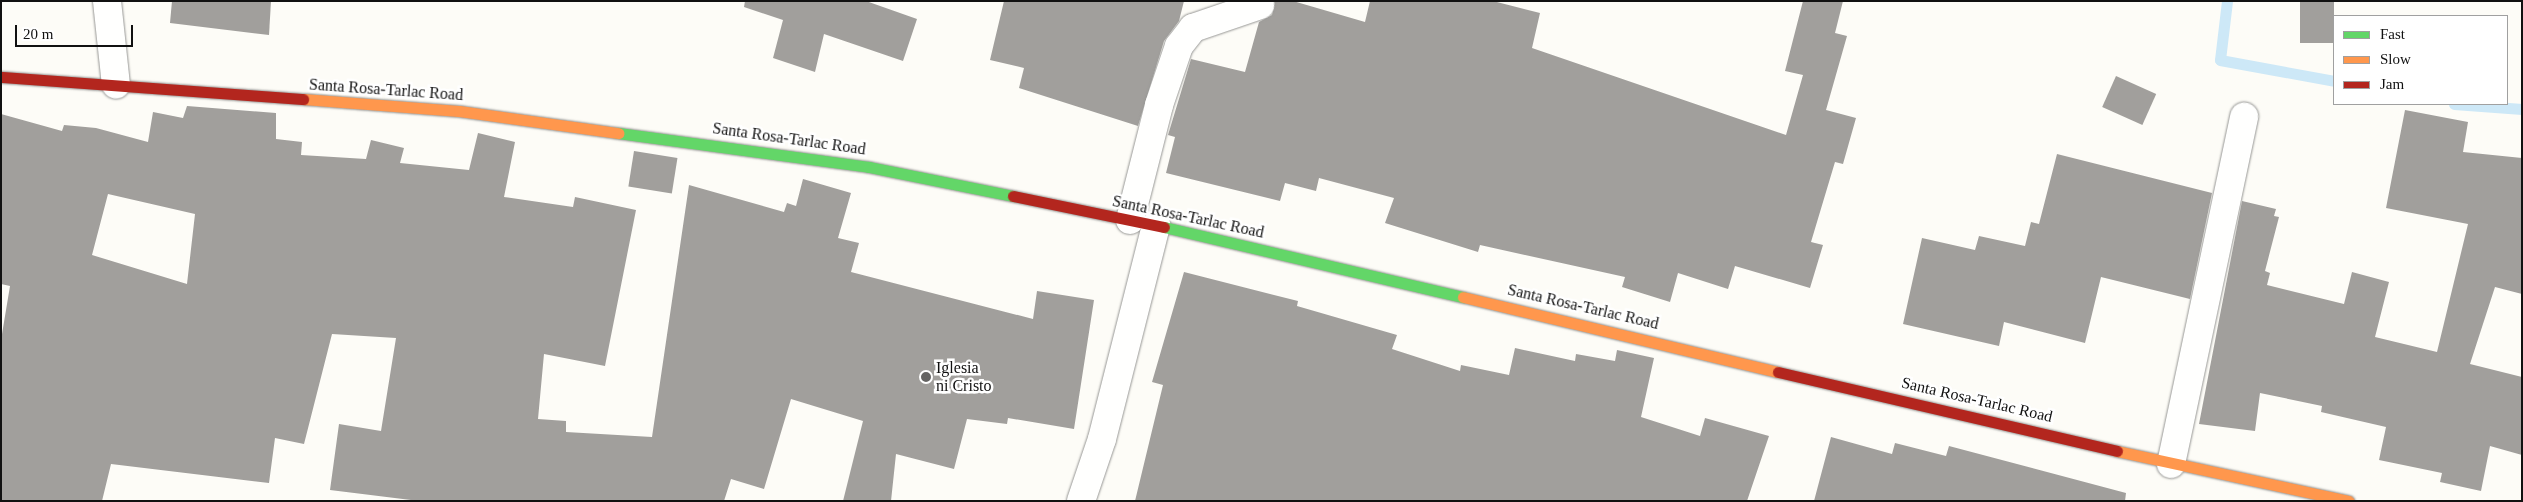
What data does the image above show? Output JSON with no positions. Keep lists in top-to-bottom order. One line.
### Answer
{"streets":{"highway":["Santa Rosa-Tarlac Road"]},"places":["Iglesia ni Cristo"],"legend":["Fast","Slow","Jam"],"scale_bar":"20 m"}
